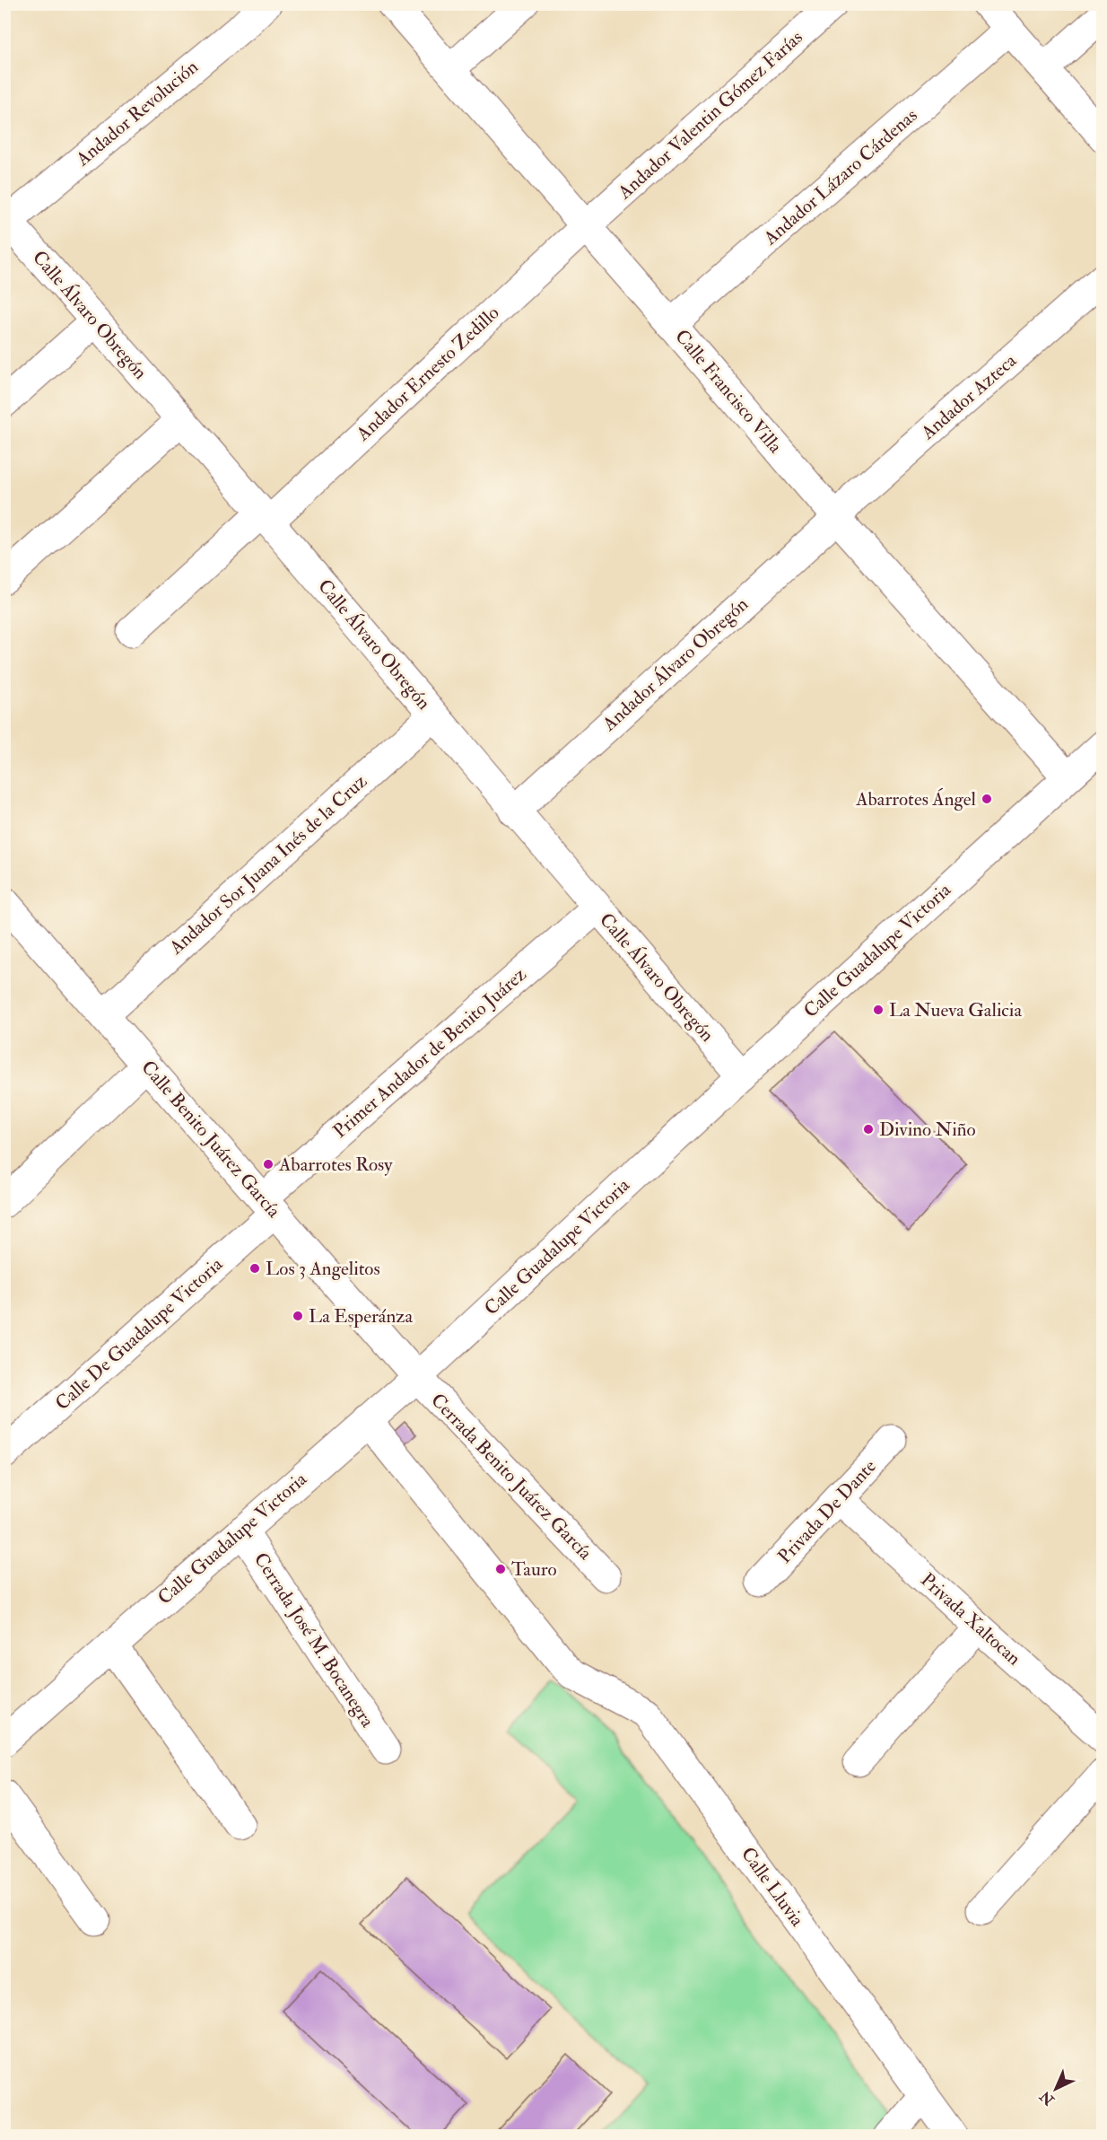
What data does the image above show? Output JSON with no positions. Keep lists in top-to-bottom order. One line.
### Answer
{"streets":{"street":["Andador Revolución","Andador Valentin Gómez Farías","Andador Lázaro Cárdenas","Calle Álvaro Obregón","Andador Ernesto Zedillo","Calle Francisco Villa","Andador Azteca","Andador Álvaro Obregón","Andador Sor Juana Inés de la Cruz","Calle Guadalupe Victoria","Primer Andador de Benito Juárez","Calle Benito Juárez García","Calle De Guadalupe Victoria","Cerrada Benito Juárez García","Privada De Dante","Privada Xaltocan","Cerrada José M. Bocanegra","Calle Lluvia"]},"crossings":[["Andador Revolución","Calle Álvaro Obregón"],["Andador Valentin Gómez Farías","Andador Ernesto Zedillo"],["Andador Valentin Gómez Farías","Calle Francisco Villa"],["Andador Lázaro Cárdenas","Calle Francisco Villa"],["Calle Álvaro Obregón","Andador Ernesto Zedillo"],["Calle Álvaro Obregón","Andador Álvaro Obregón"],["Calle Álvaro Obregón","Andador Sor Juana Inés de la Cruz"],["Calle Álvaro Obregón","Calle Guadalupe Victoria"],["Calle Álvaro Obregón","Primer Andador de Benito Juárez"],["Andador Ernesto Zedillo","Calle Francisco Villa"],["Calle Francisco Villa","Andador Azteca"],["Calle Francisco Villa","Andador Álvaro Obregón"],["Calle Francisco Villa","Calle Guadalupe Victoria"],["Andador Azteca","Andador Álvaro Obregón"],["Andador Sor Juana Inés de la Cruz","Calle Benito Juárez García"],["Calle Guadalupe Victoria","Calle Benito Juárez García"],["Calle Guadalupe Victoria","Cerrada Benito Juárez García"],["Calle Guadalupe Victoria","Cerrada José M. Bocanegra"],["Calle Guadalupe Victoria","Calle Lluvia"],["Primer Andador de Benito Juárez","Calle Benito Juárez García"],["Primer Andador de Benito Juárez","Calle De Guadalupe Victoria"],["Calle Benito Juárez García","Calle De Guadalupe Victoria"],["Calle Benito Juárez García","Cerrada Benito Juárez García"],["Privada De Dante","Privada Xaltocan"]],"places":["Abarrotes Ángel","La Nueva Galicia","Divino Niño","Abarrotes Rosy","Los 3 Angelitos","La Esperánza","Tauro"],"north":"bottom left"}
